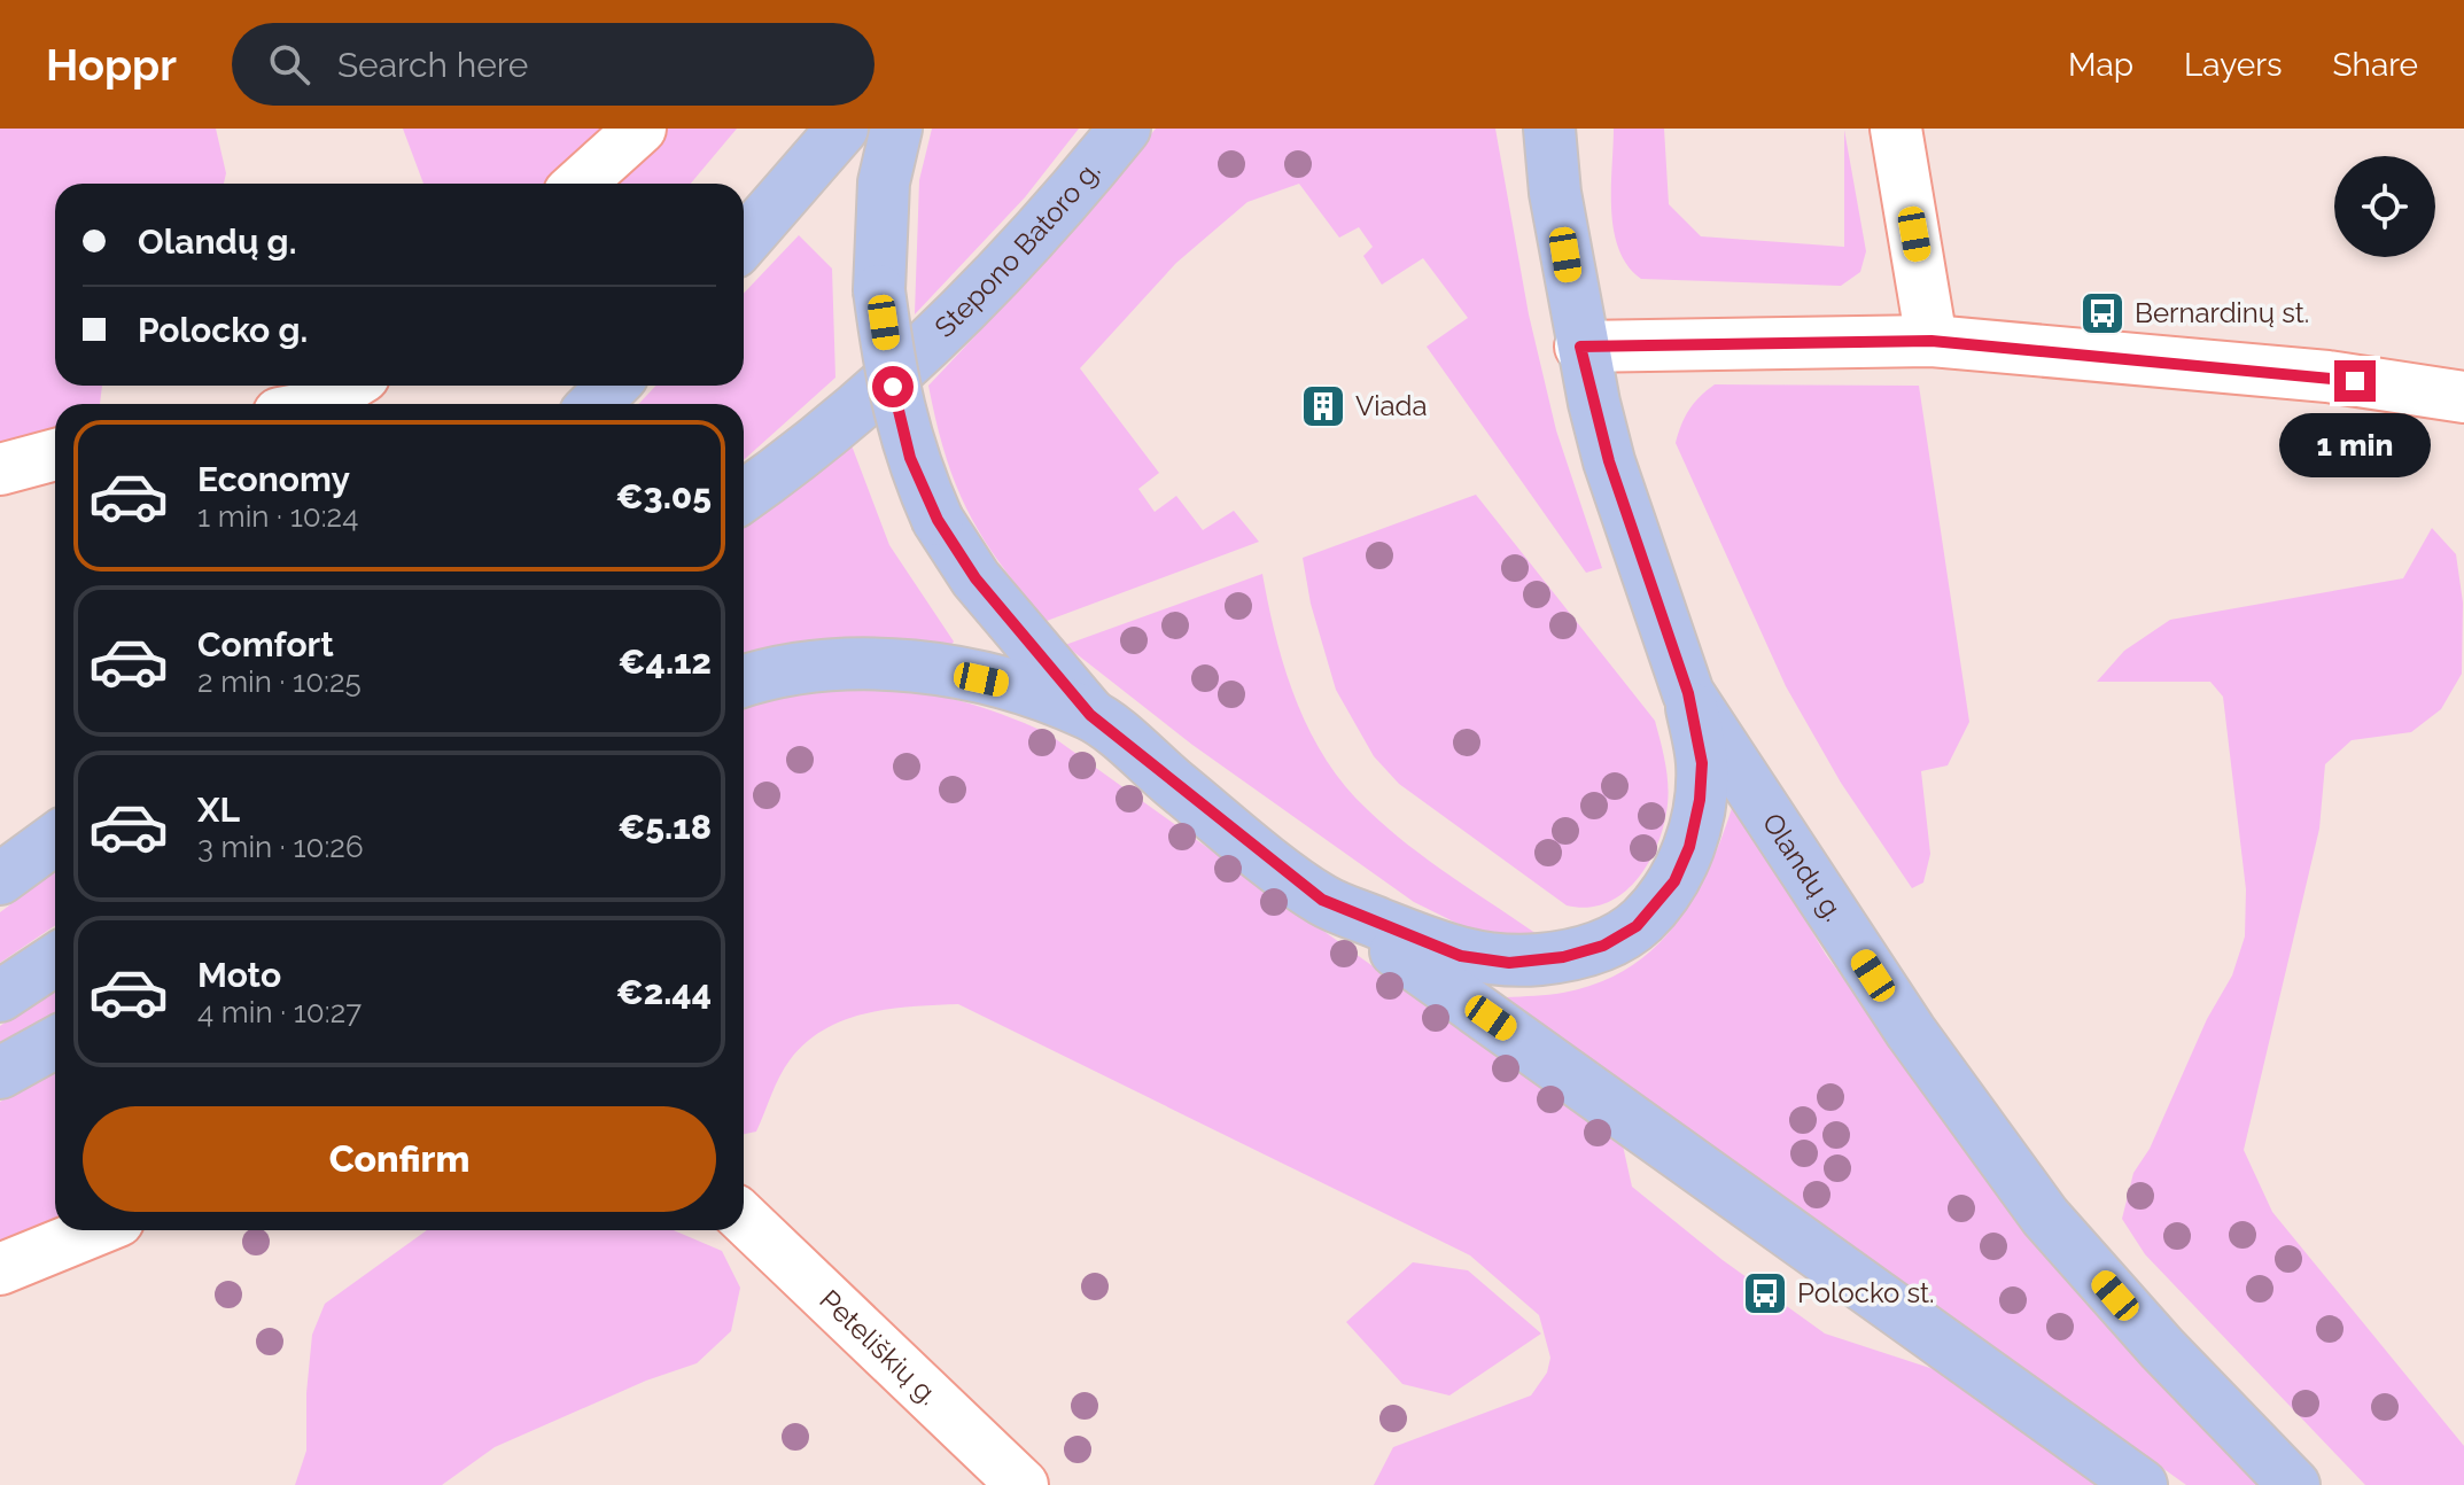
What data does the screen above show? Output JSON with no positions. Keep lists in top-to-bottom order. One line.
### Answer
{"streets":{"main road":["Stepono Batoro g.","Olandų g."],"street":["Peteliškių g."]},"places":{"bus stop":["Bernardinų st.","Polocko st."],"building":["Viada"]},"page":{"header":"Hoppr","search":"Search here","nav":["Map","Layers","Share"],"banner":["Olandų g.","Polocko g."],"bubble":"1 min","list":[{"name":"Economy","note":"1 min · 10:24","value":"€3.05"},{"name":"Comfort","note":"2 min · 10:25","value":"€4.12"},{"name":"XL","note":"3 min · 10:26","value":"€5.18"},{"name":"Moto","note":"4 min · 10:27","value":"€2.44"}],"buttons":"Confirm"}}
